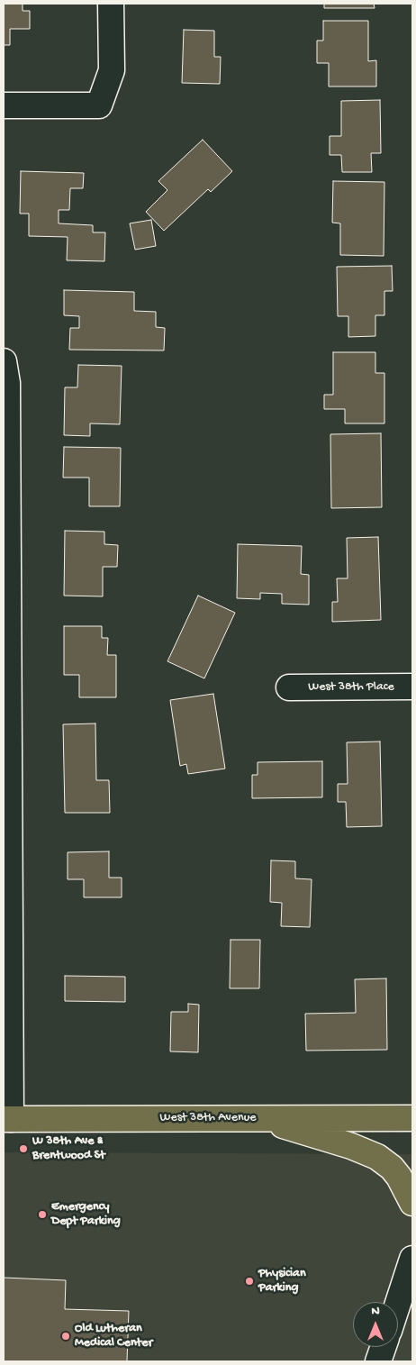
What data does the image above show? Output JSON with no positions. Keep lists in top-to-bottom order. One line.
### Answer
{"streets":{"main road":["West 38th Avenue"],"street":["West 38th Place"]},"places":["W 38th Ave & Brentwood St","Emergency Dept Parking","Physician Parking","Old Lutheran Medical Center"],"north":"top"}
